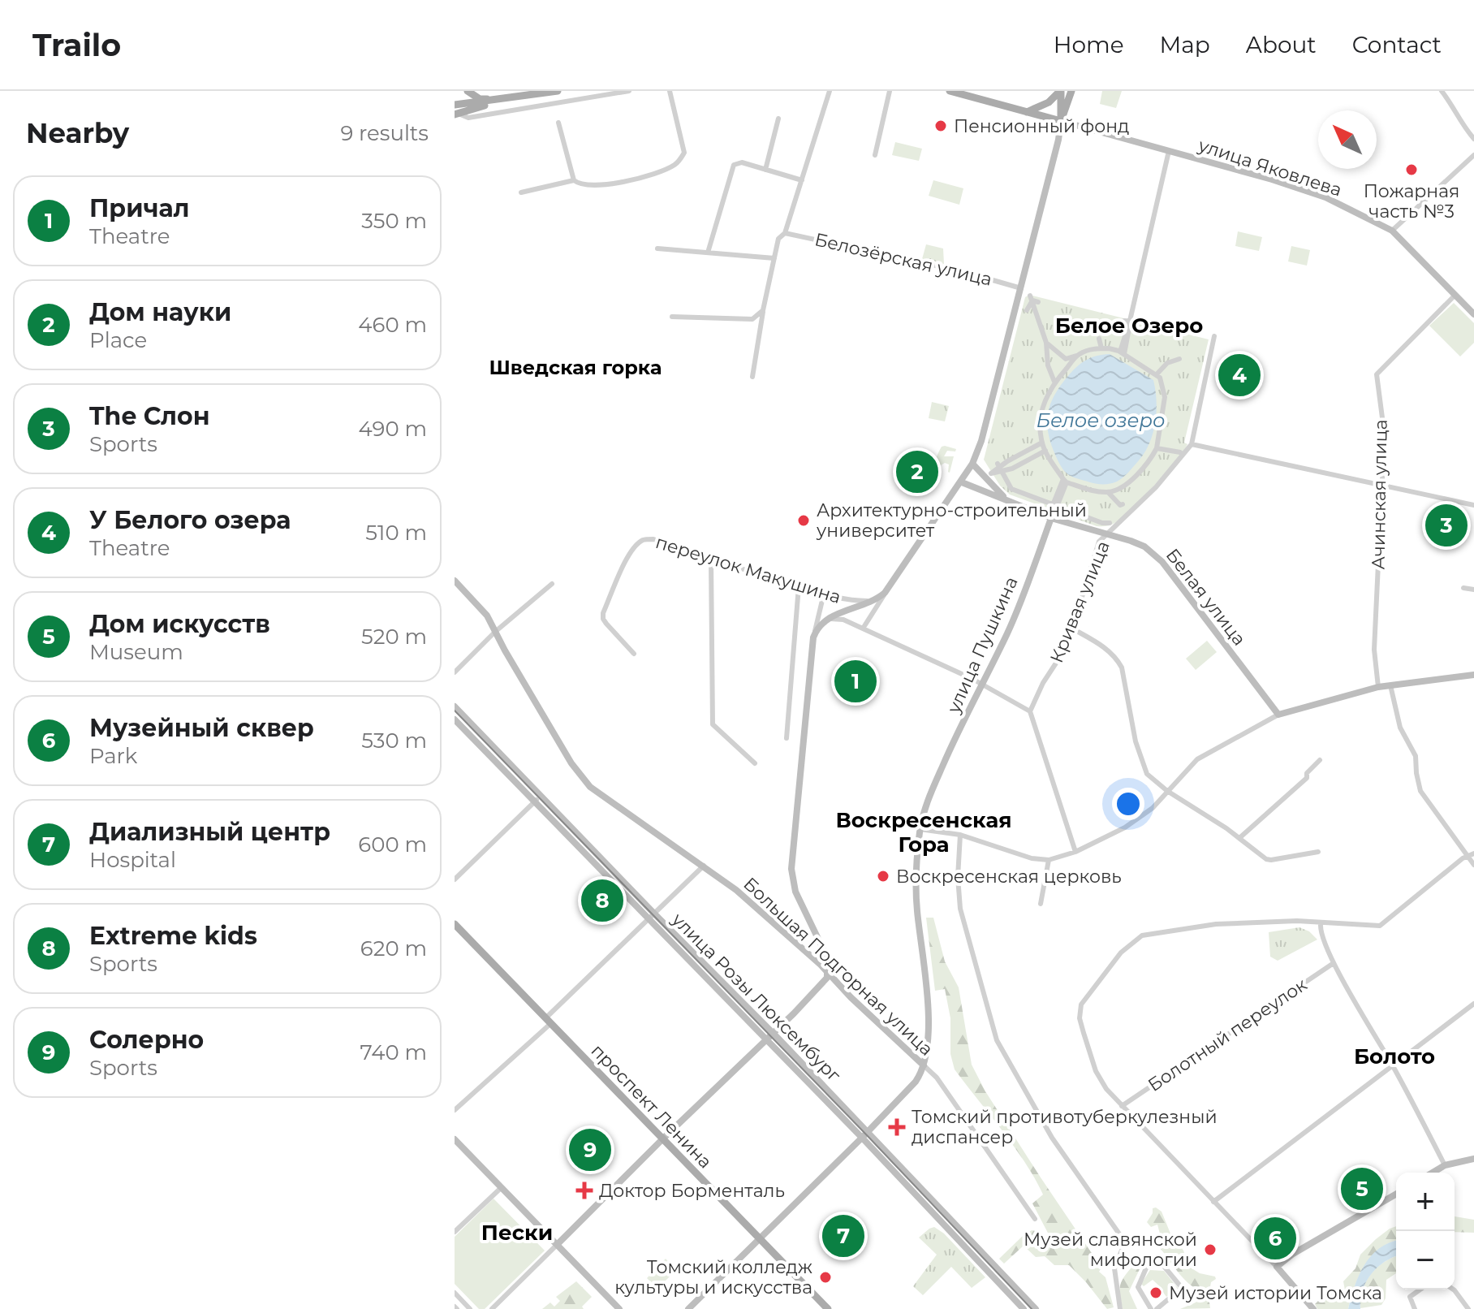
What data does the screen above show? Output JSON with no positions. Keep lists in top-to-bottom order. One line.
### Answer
{"streets":{"main road":["улица Яковлева","Белая улица","улица Пушкина","Большая Подгорная улица","улица Розы Люксембург","проспект Ленина"],"street":["Белозёрская улица","Ачинская улица","переулок Макушина","Кривая улица","Болотный переулок"]},"crossings":[["улица Яковлева","Ачинская улица"],["переулок Макушина","Кривая улица"],["переулок Макушина","улица Пушкина"],["Белая улица","Кривая улица"],["Белая улица","улица Пушкина"],["улица Пушкина","Большая Подгорная улица"]],"districts":["Белое Озеро","Шведская горка","Воскресенская Гора","Болото","Пески"],"water":["Белое озеро"],"places":{"other":["Пенсионный фонд","Пожарная часть №3","Архитектурно-строительный университет","Воскресенская церковь","Музей славянской мифологии","Томский колледж культуры и искусства","Музей истории Томска"],"health":["Томский противотуберкулезный диспансер","Доктор Борменталь"]},"north":"top left","page":{"header":"Trailo","nav":["Home","Map","About","Contact"],"heading":["Nearby","9 results"],"list":[{"mark":"1","name":"Причал","note":"Theatre","value":"350 m"},{"mark":"2","name":"Дом науки","note":"Place","value":"460 m"},{"mark":"3","name":"The Слон","note":"Sports","value":"490 m"},{"mark":"4","name":"У Белого озера","note":"Theatre","value":"510 m"},{"mark":"5","name":"Дом искусств","note":"Museum","value":"520 m"},{"mark":"6","name":"Музейный сквер","note":"Park","value":"530 m"},{"mark":"7","name":"Диализный центр","note":"Hospital","value":"600 m"},{"mark":"8","name":"Extreme kids","note":"Sports","value":"620 m"},{"mark":"9","name":"Солерно","note":"Sports","value":"740 m"}],"pins":["4","2","3","1","8","9","5","7","6"],"map_buttons":["+","−"]}}
